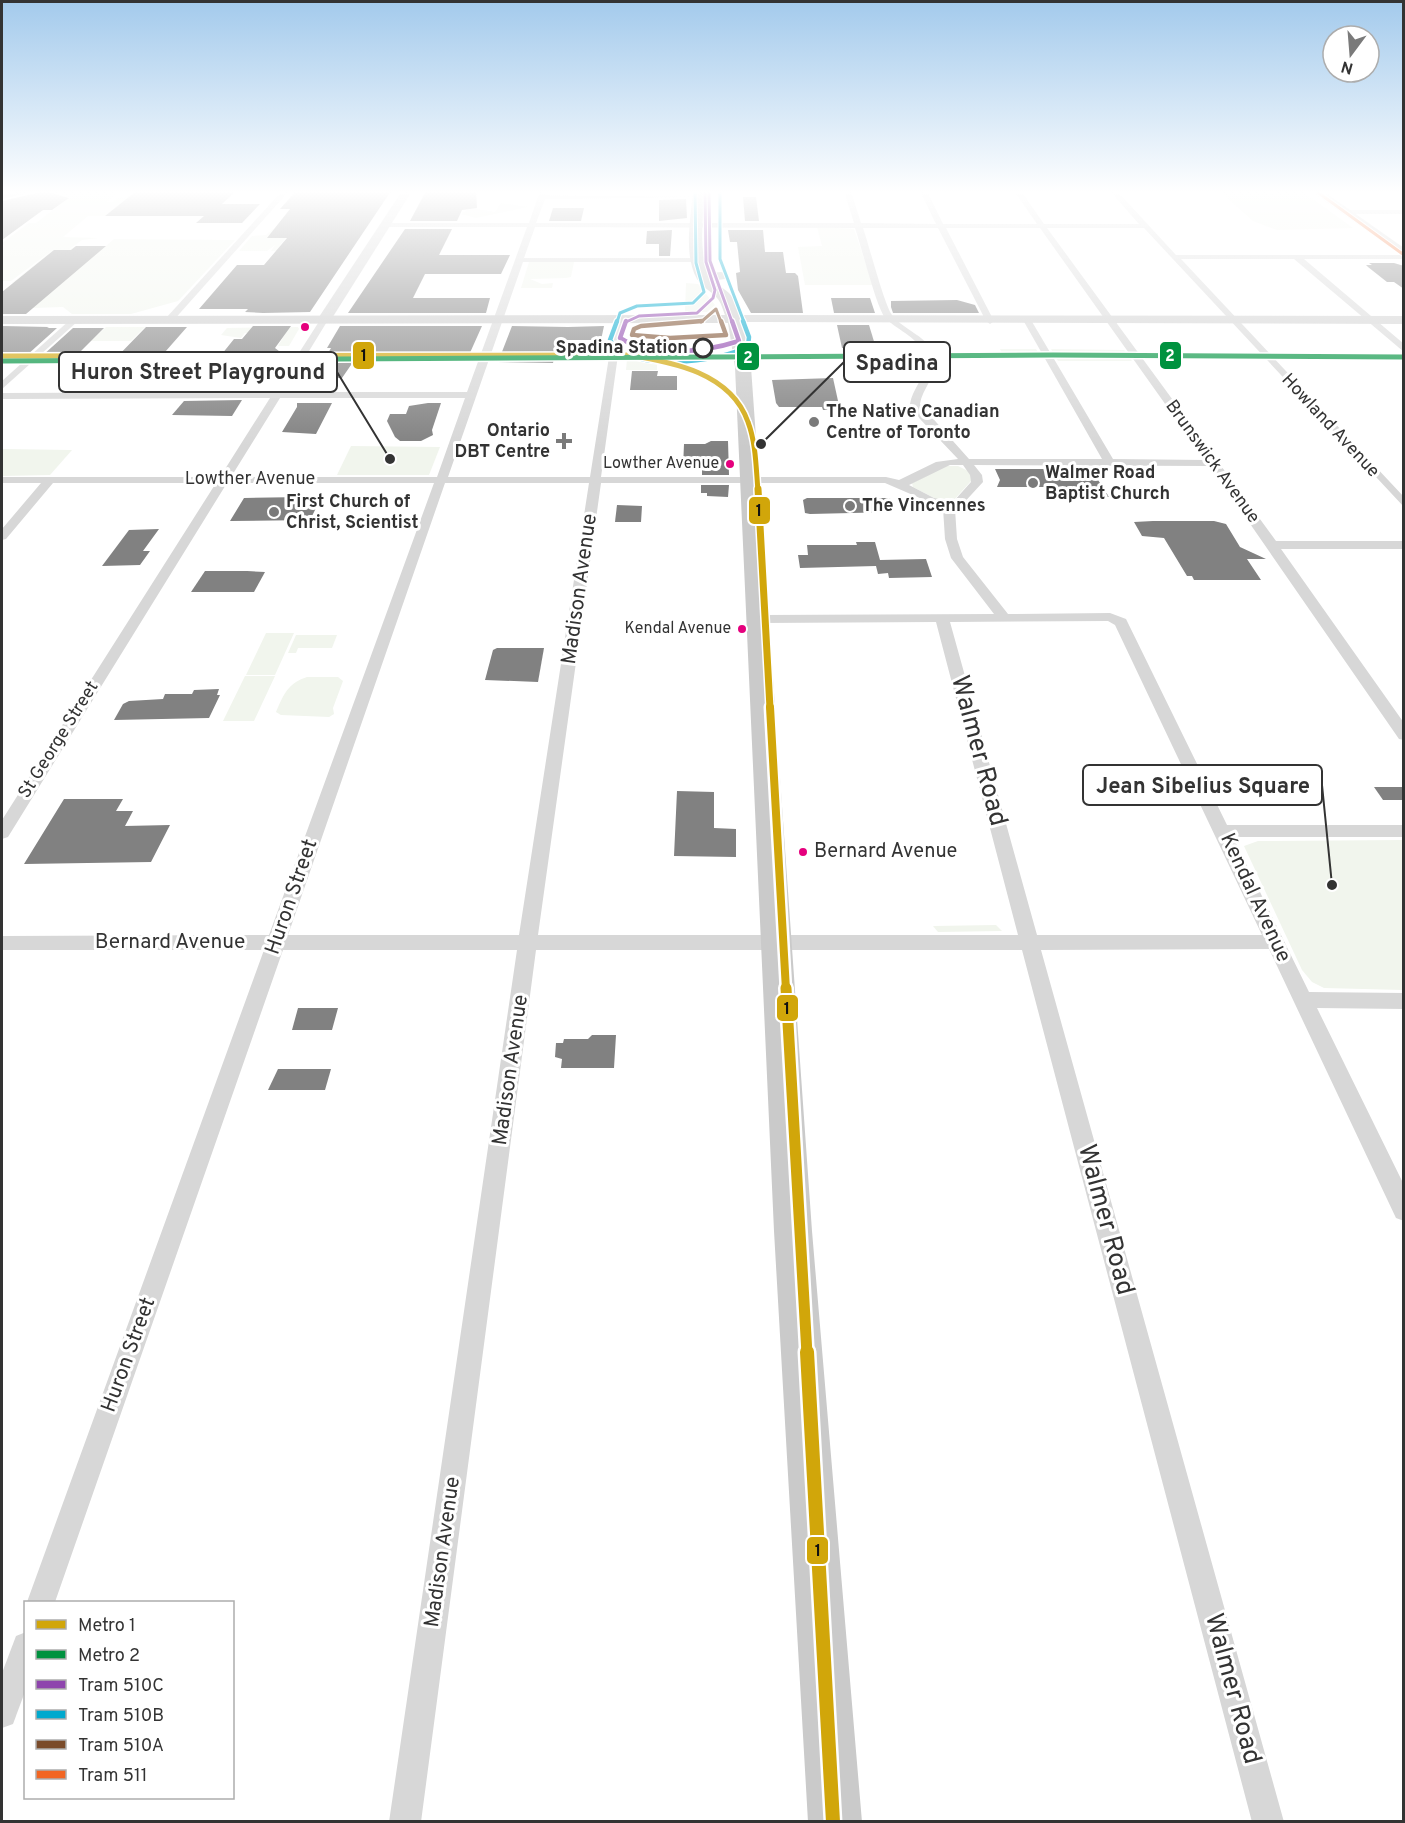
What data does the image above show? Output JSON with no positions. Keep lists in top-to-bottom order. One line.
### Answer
{"streets":{"main road":["St George Street"],"street":["Howland Avenue","Brunswick Avenue","Lowther Avenue","Madison Avenue","Walmer Road","Huron Street","Kendal Avenue","Bernard Avenue"]},"crossings":[["Lowther Avenue","Madison Avenue"],["Lowther Avenue","St George Street"],["Lowther Avenue","Huron Street"],["Madison Avenue","Bernard Avenue"],["Walmer Road","Kendal Avenue"],["Walmer Road","Bernard Avenue"],["Huron Street","Bernard Avenue"],["Kendal Avenue","Bernard Avenue"]],"places":{"other":["Spadina Station","The Native Canadian Centre of Toronto","Spadina","Huron Street Playground","Lowther Avenue","Walmer Road Baptist Church","The Vincennes","First Church of Christ, Scientist","Kendal Avenue","Bernard Avenue","Jean Sibelius Square"],"health":["Ontario DBT Centre"]},"lines":["tram line 510C","tram line 510B","tram line 510A","metro line 1","metro line 2"],"legend":["Metro 1","Metro 2","Tram 510C","Tram 510B","Tram 510A","Tram 511"],"north":"bottom"}
